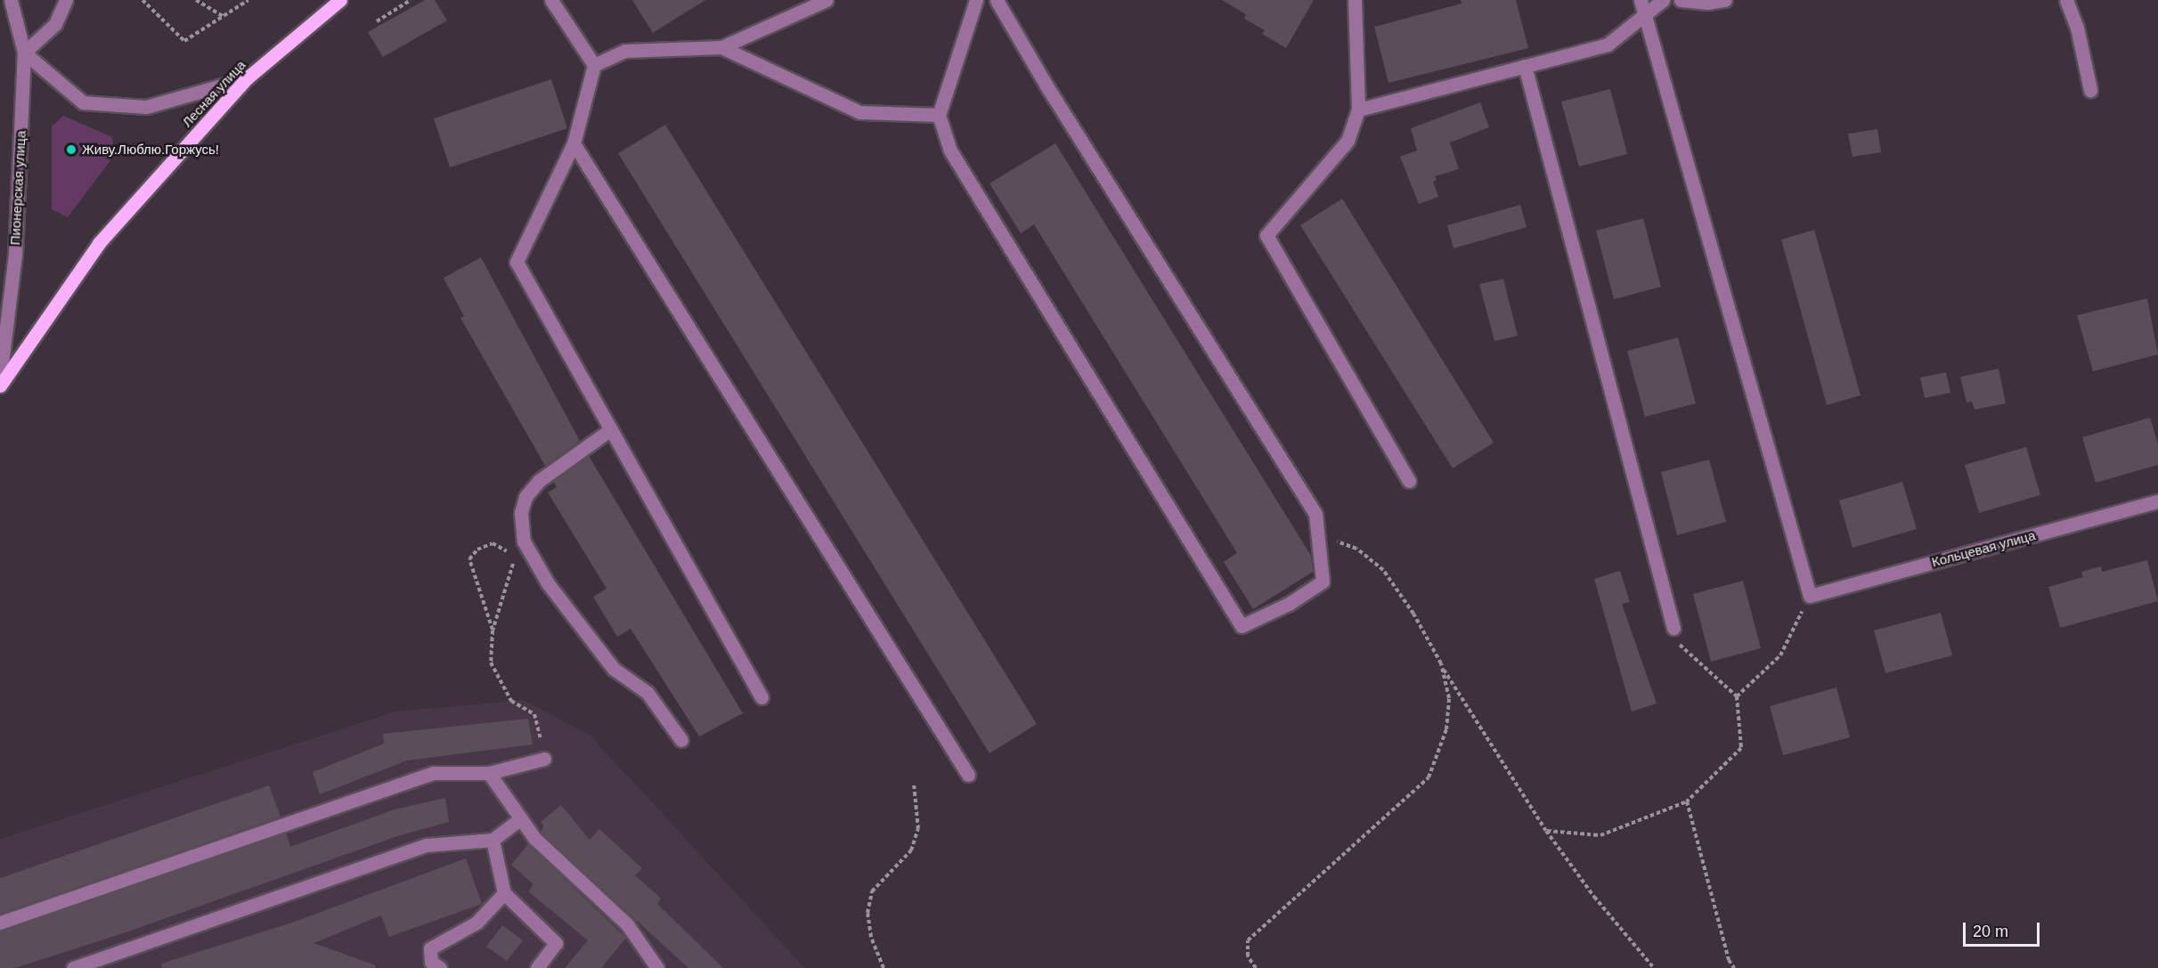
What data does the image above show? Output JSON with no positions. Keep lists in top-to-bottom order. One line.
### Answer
{"streets":{"main road":["Лесная улица"],"street":["Пионерская улица","Кольцевая улица"]},"places":["Живу.Люблю.Горжусь!"],"scale_bar":"20 m"}
